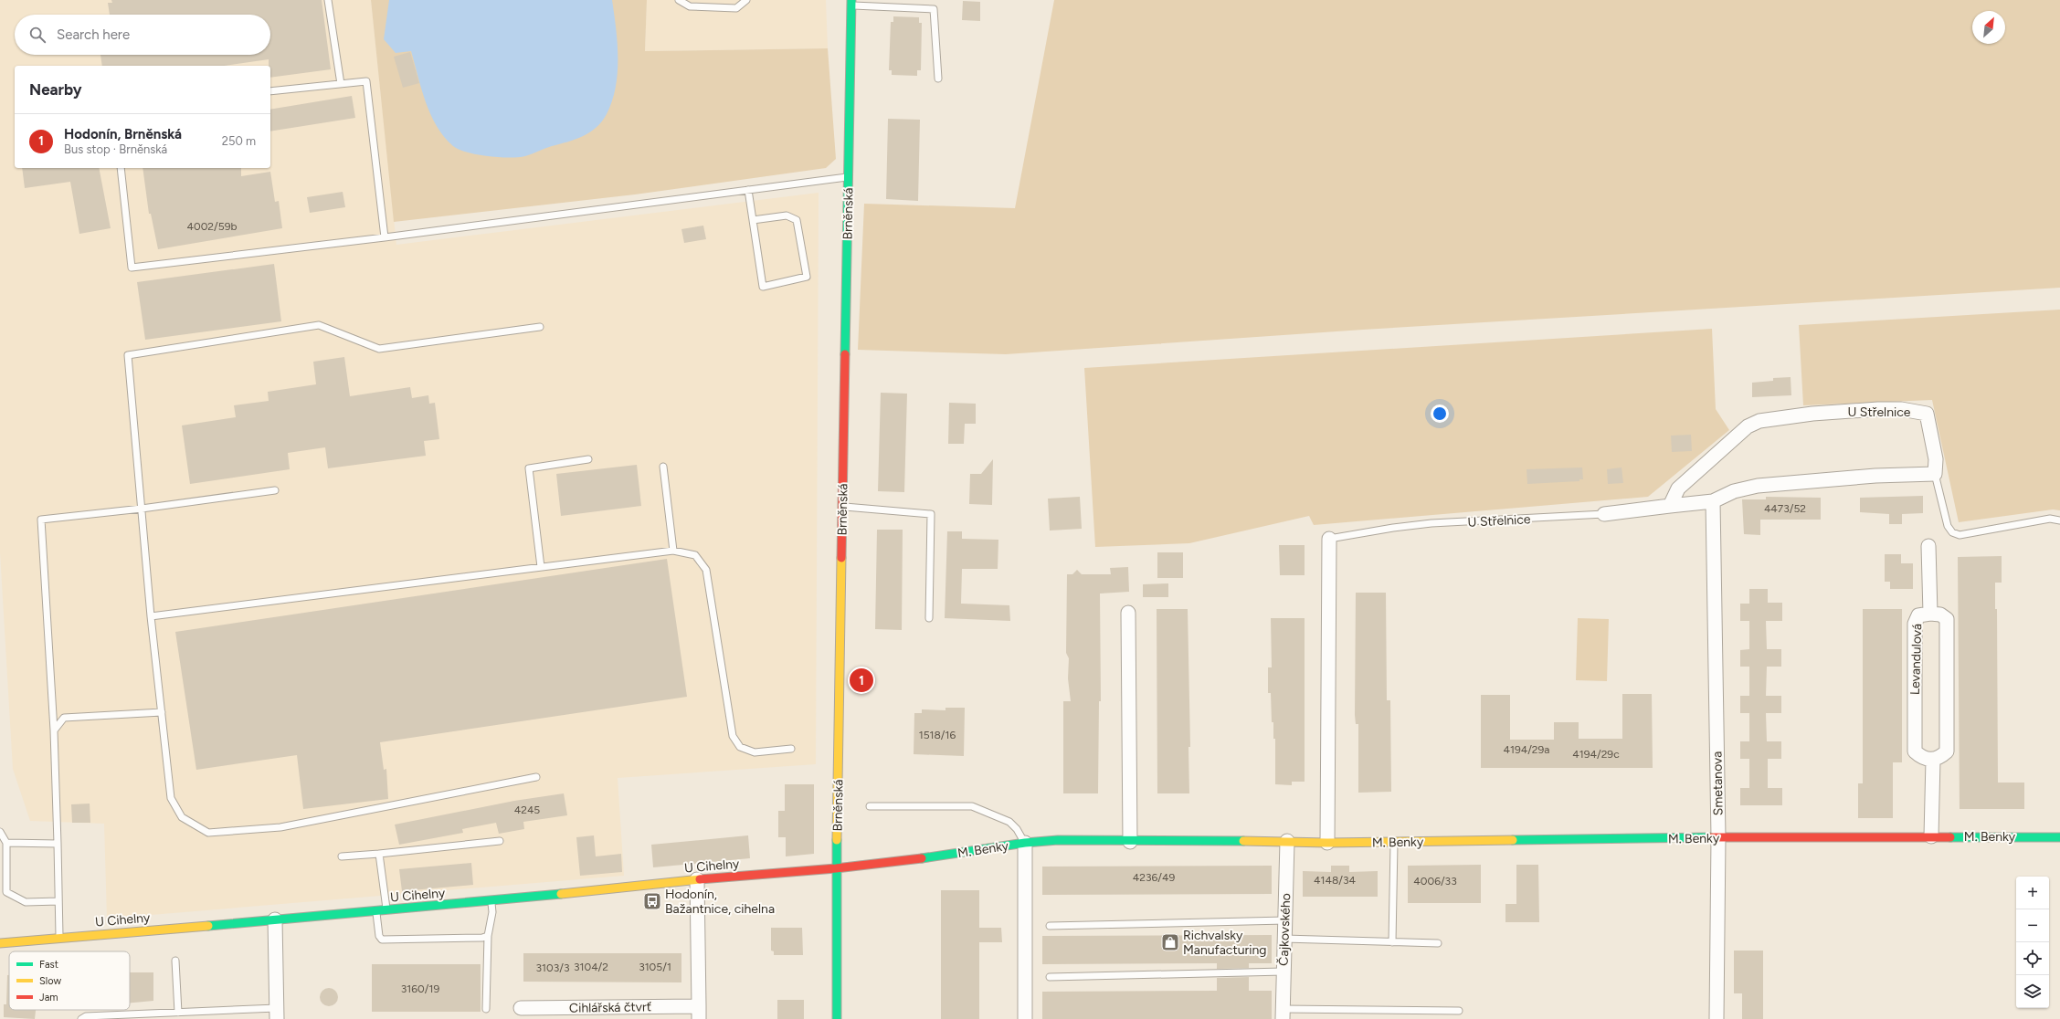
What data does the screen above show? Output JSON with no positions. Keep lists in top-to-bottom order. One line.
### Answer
{"streets":{"street":["Brněnská","U Střelnice","Levandulová","Smetanova","M. Benky","U Cihelny","Čajkovského","Cihlářská čtvrť"]},"crossings":[["Brněnská","M. Benky"],["Brněnská","U Cihelny"],["U Střelnice","Smetanova"],["Smetanova","M. Benky"],["M. Benky","U Cihelny"],["M. Benky","Čajkovského"],["U Cihelny","Cihlářská čtvrť"]],"places":{"bus stop":["Hodonín, Bažantnice, cihelna"],"shop":["Richvalsky Manufacturing"]},"house_numbers":["4002/59b","4473/52","1518/16","4194/29a","4194/29c","4245","4236/49","4148/34","4006/33","3104/2","3105/1","3103/3","3160/19"],"legend":["Fast","Slow","Jam"],"north":"top right","page":{"search":"Search here","heading":"Nearby","list":[{"mark":"1","name":"Hodonín, Brněnská","note":"Bus stop · Brněnská","value":"250 m"}],"pins":"1","map_buttons":["+","−"]}}
